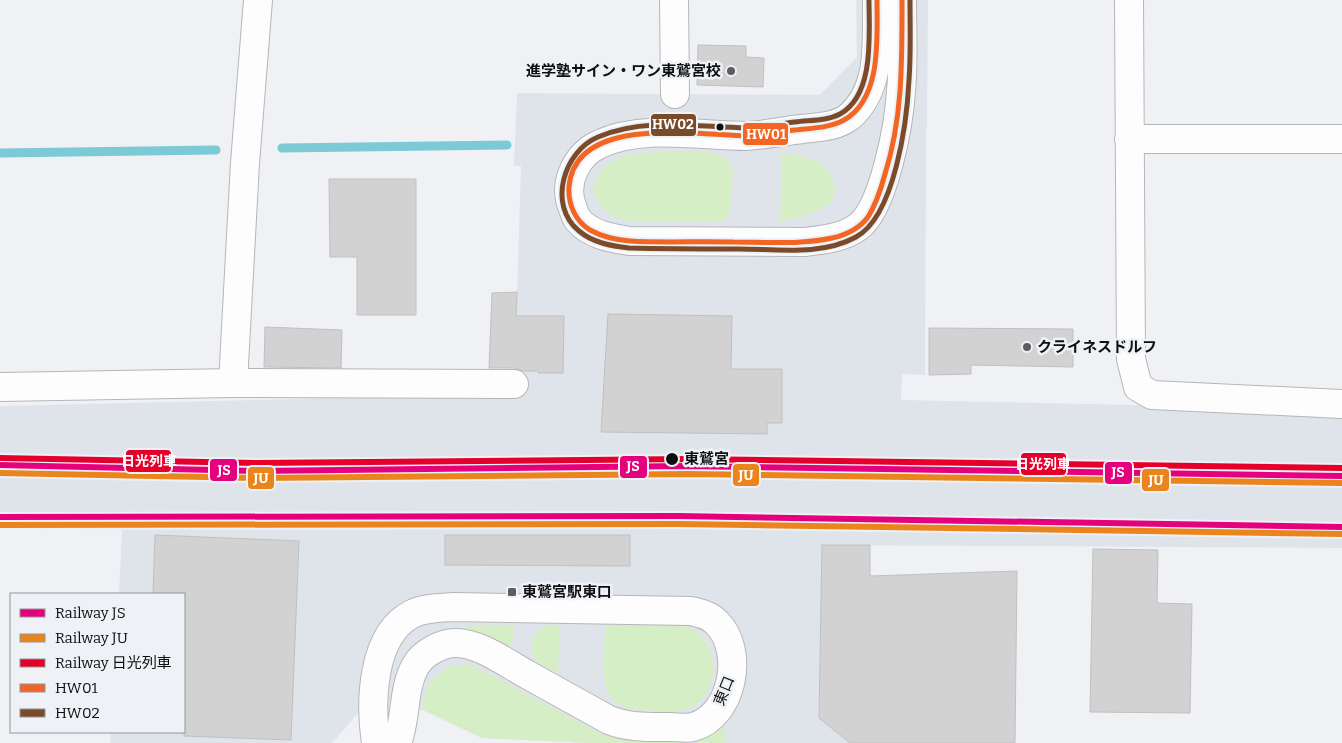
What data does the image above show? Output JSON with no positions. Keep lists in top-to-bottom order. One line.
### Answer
{"streets":{"street":["東口"]},"places":{"other":["進学塾サイン・ワン東鷲宮校","クライネスドルフ","東鷲宮"],"transit":["東鷲宮駅東口"]},"lines":["transit line HW01","transit line HW02","rail line 日光列車","rail line JS","rail line JU"],"legend":["Railway JS","Railway JU","Railway 日光列車","HW01","HW02"]}
